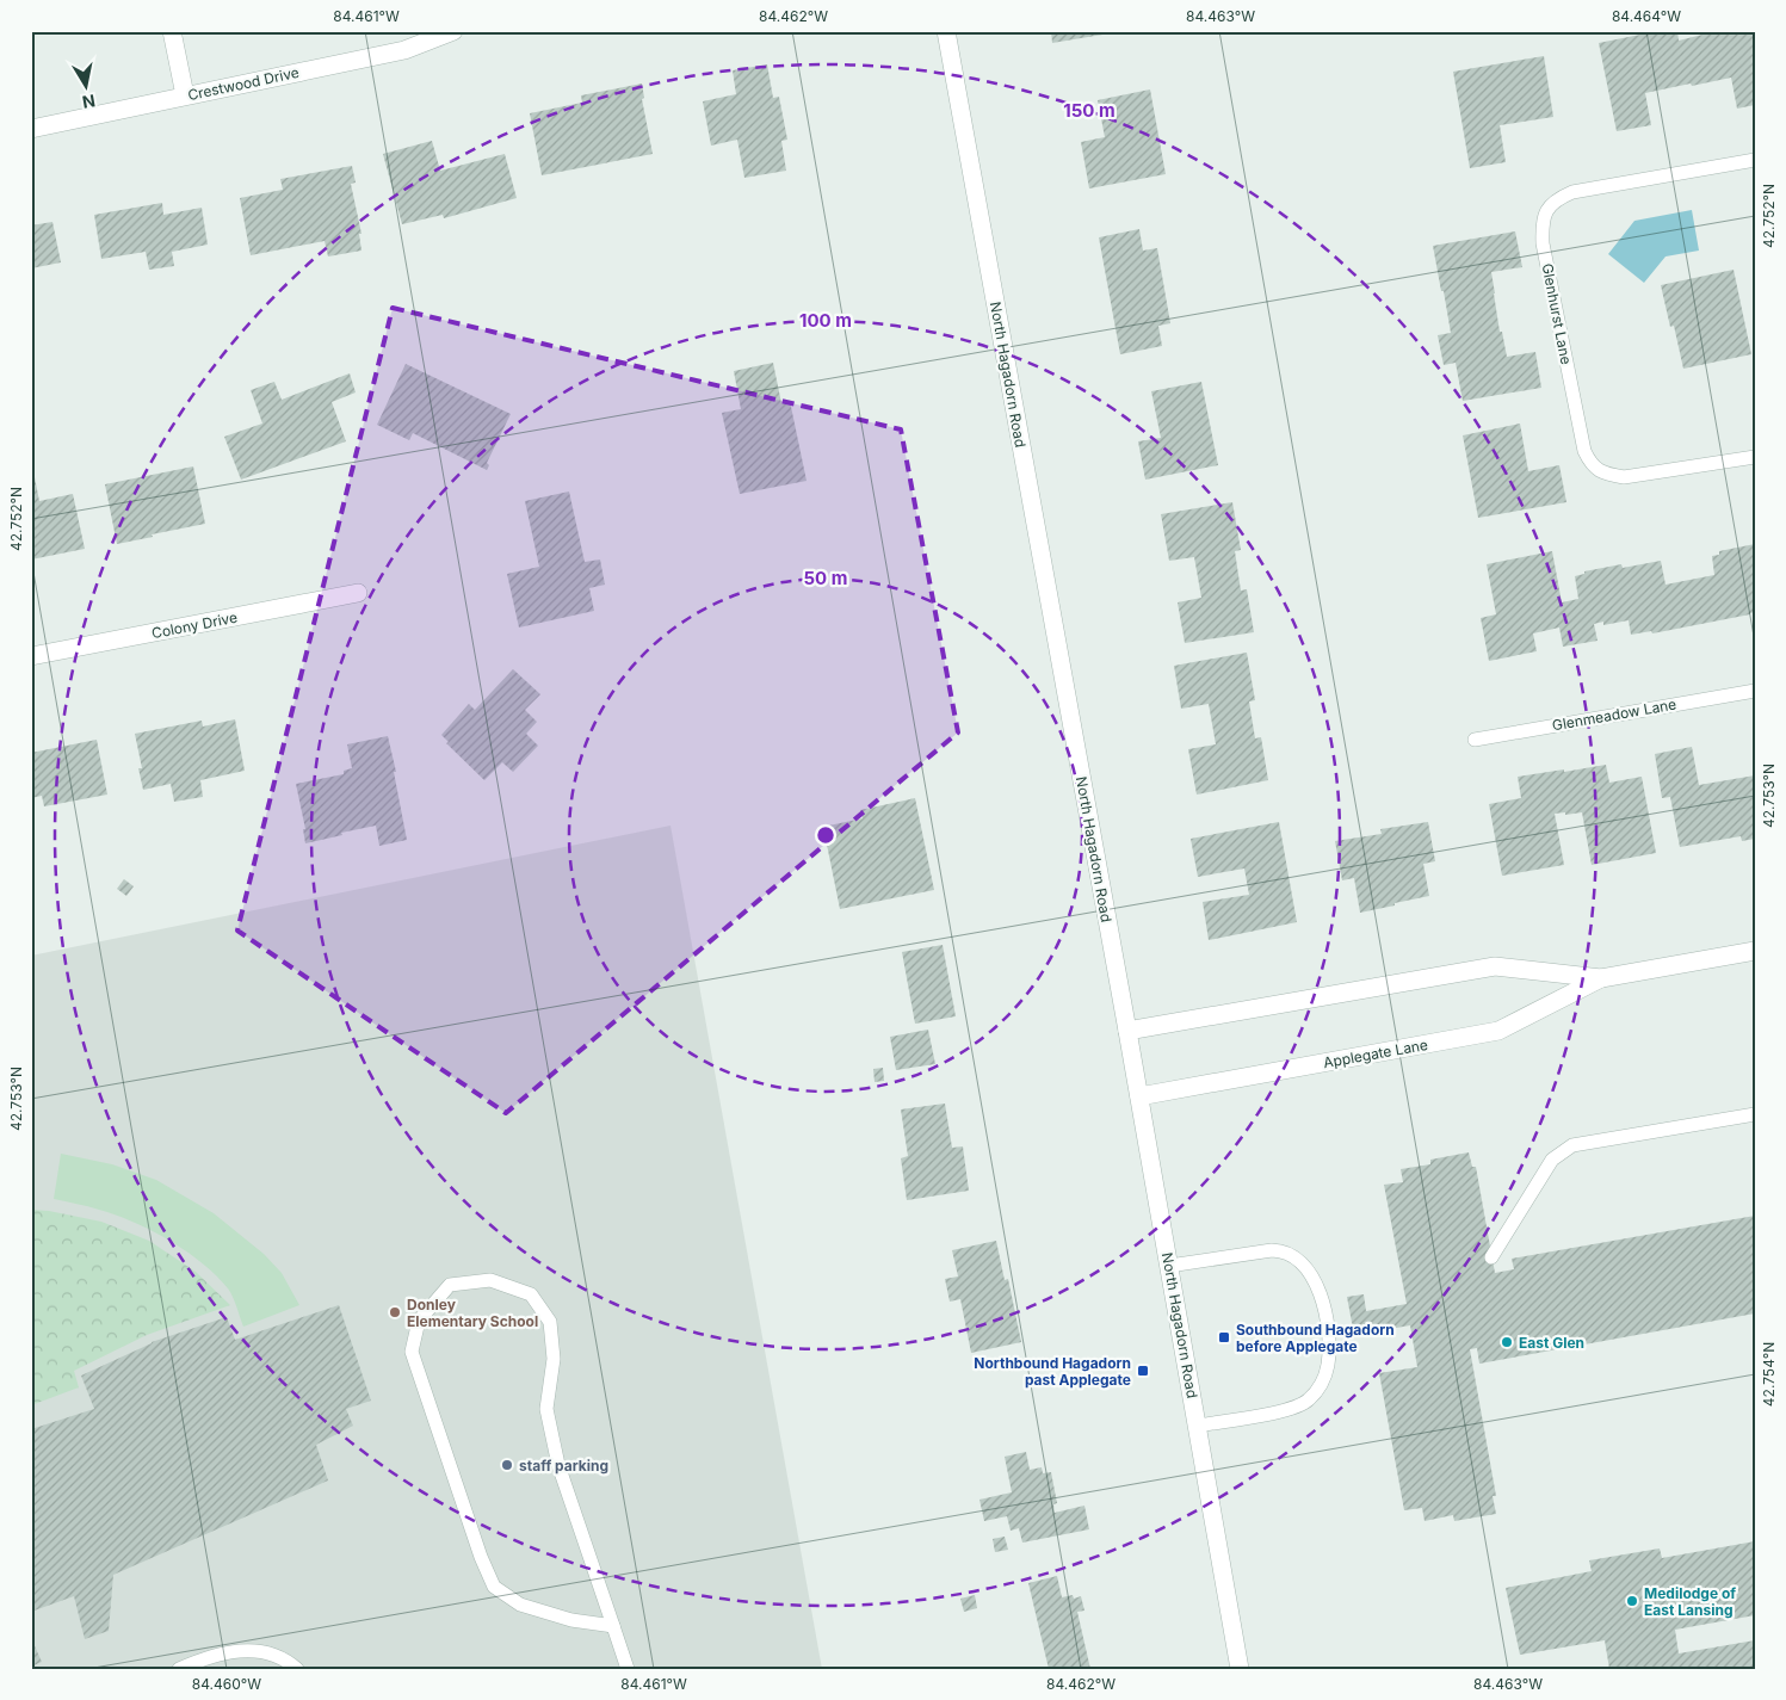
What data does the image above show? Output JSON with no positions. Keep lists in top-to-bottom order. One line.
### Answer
{"streets":{"street":["Crestwood Drive","North Hagadorn Road","Colony Drive","Applegate Lane"],"lane":["Glenhurst Lane","Glenmeadow Lane"]},"crossings":[["North Hagadorn Road","Applegate Lane"]],"places":{"other":["Donley Elementary School","East Glen","staff parking","Medilodge of East Lansing"],"transit":["Southbound Hagadorn before Applegate","Northbound Hagadorn past Applegate"]},"north":"bottom","coordinates":["84.461°W","84.462°W","84.463°W","84.464°W","42.752°N","42.753°N","42.754°N","84.460°W"],"rings":["150 m","100 m","50 m"]}
